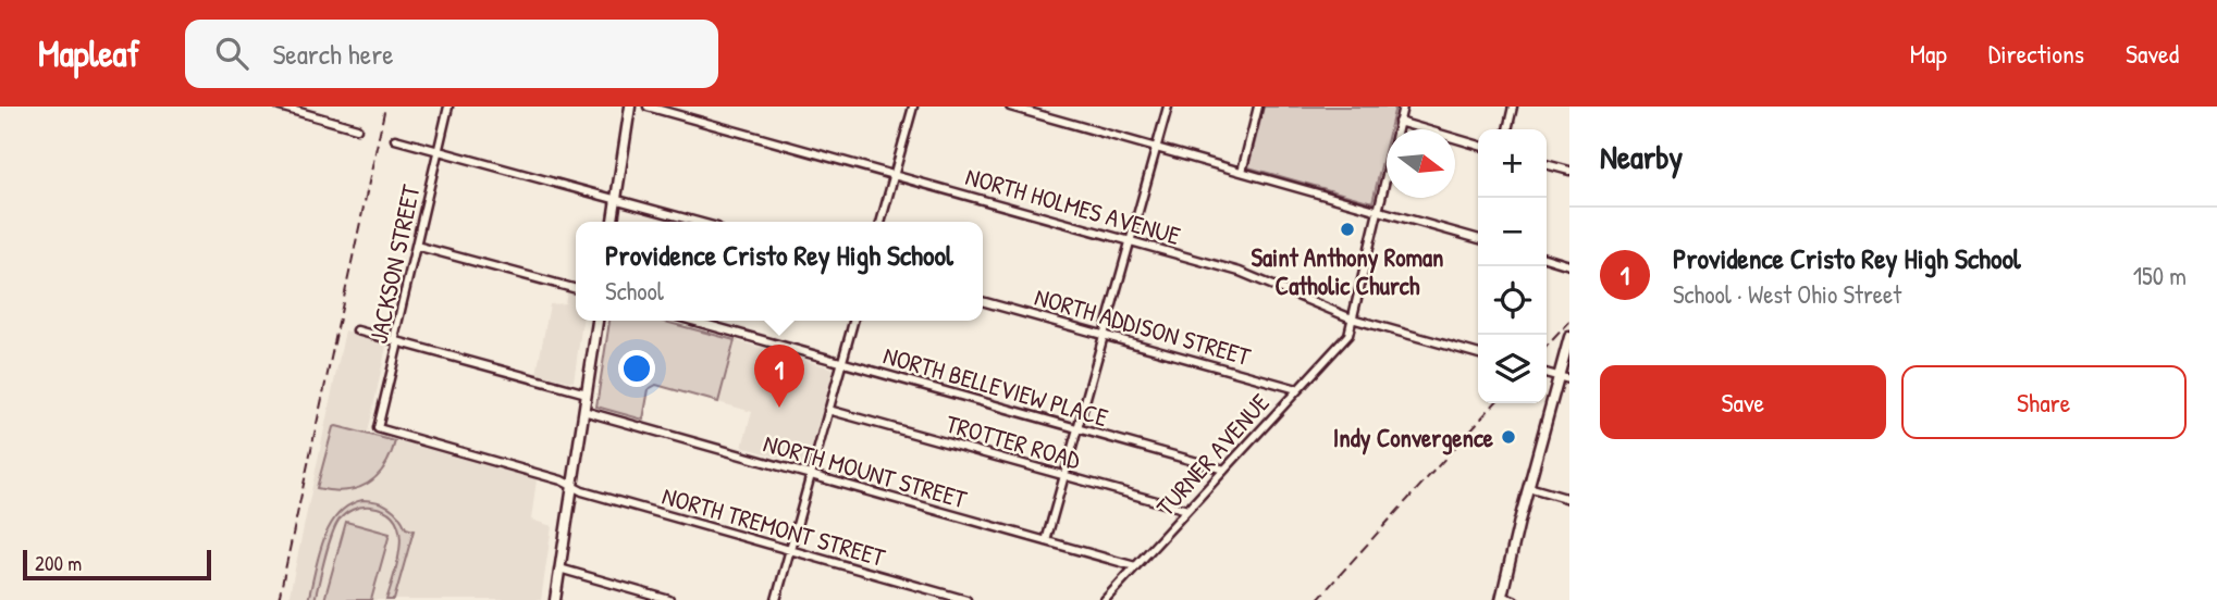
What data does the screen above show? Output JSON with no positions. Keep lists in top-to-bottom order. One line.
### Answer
{"streets":{"street":["NORTH HOLMES AVENUE","JACKSON STREET","NORTH ADDISON STREET","NORTH BELLEVIEW PLACE","TROTTER ROAD","TURNER AVENUE","NORTH MOUNT STREET","NORTH TREMONT STREET"]},"crossings":[["NORTH HOLMES AVENUE","TURNER AVENUE"],["JACKSON STREET","NORTH TREMONT STREET"],["NORTH ADDISON STREET","TURNER AVENUE"],["NORTH BELLEVIEW PLACE","TURNER AVENUE"],["TROTTER ROAD","TURNER AVENUE"],["TURNER AVENUE","NORTH MOUNT STREET"]],"places":["Saint Anthony Roman Catholic Church","Indy Convergence"],"scale_bar":"200 m","north":"right","page":{"header":"Mapleaf","search":"Search here","nav":["Map","Directions","Saved"],"heading":"Nearby","map_buttons":["+","−"],"list":[{"mark":"1","name":"Providence Cristo Rey High School","note":"School · West Ohio Street","value":"150 m"}],"popup":["Providence Cristo Rey High School","School"],"buttons":["Save","Share"],"pins":"1","scale":"200 m"}}
